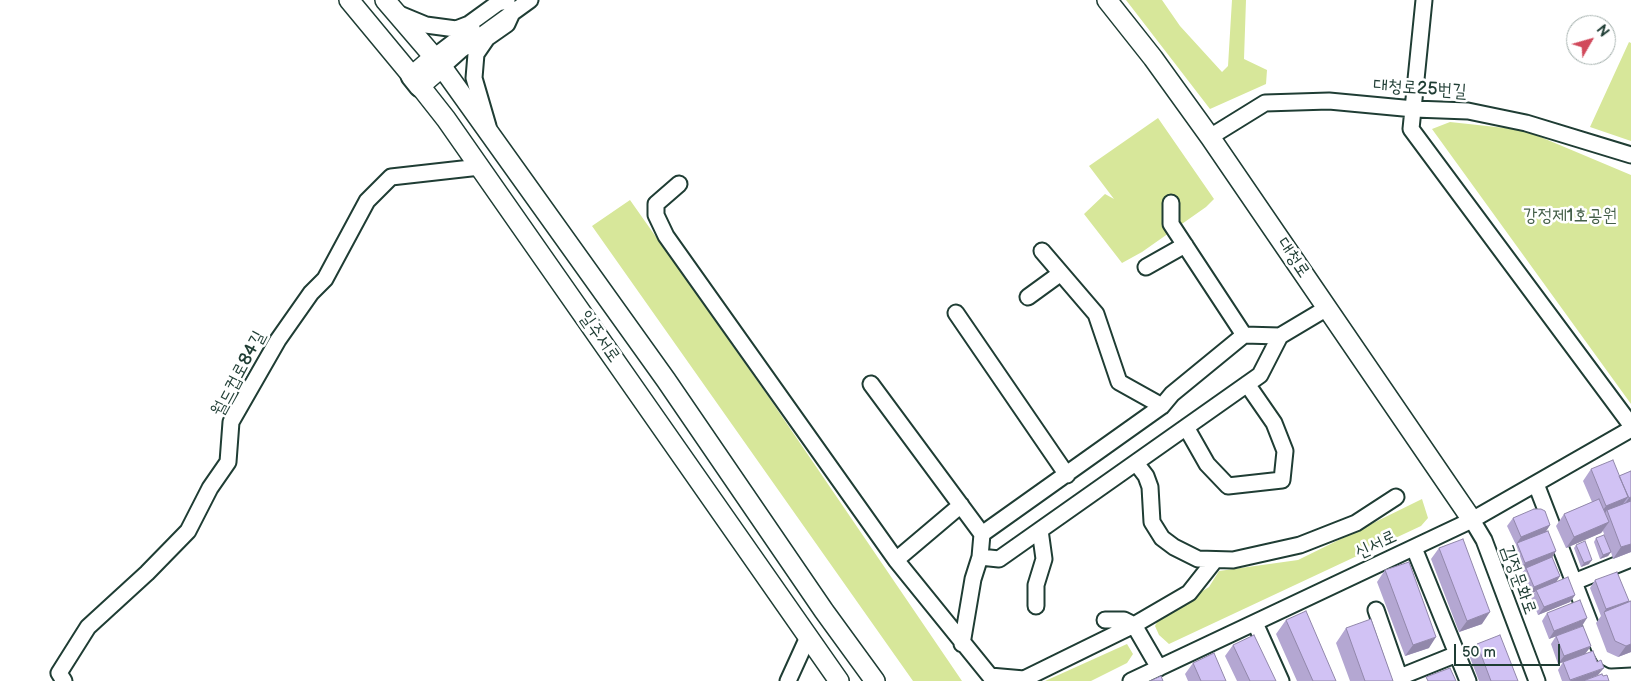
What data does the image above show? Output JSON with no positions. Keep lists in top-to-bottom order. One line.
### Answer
{"streets":{"main road":["대청로","일주서로"],"street":["대청로25번길","월드컵로84길","신서로","김정문화로"]},"crossings":[["대청로25번길","대청로"],["대청로","신서로"],["대청로","김정문화로"],["일주서로","월드컵로84길"],["신서로","김정문화로"]],"parks":["강정제1호공원"],"scale_bar":"50 m","north":"top right"}
